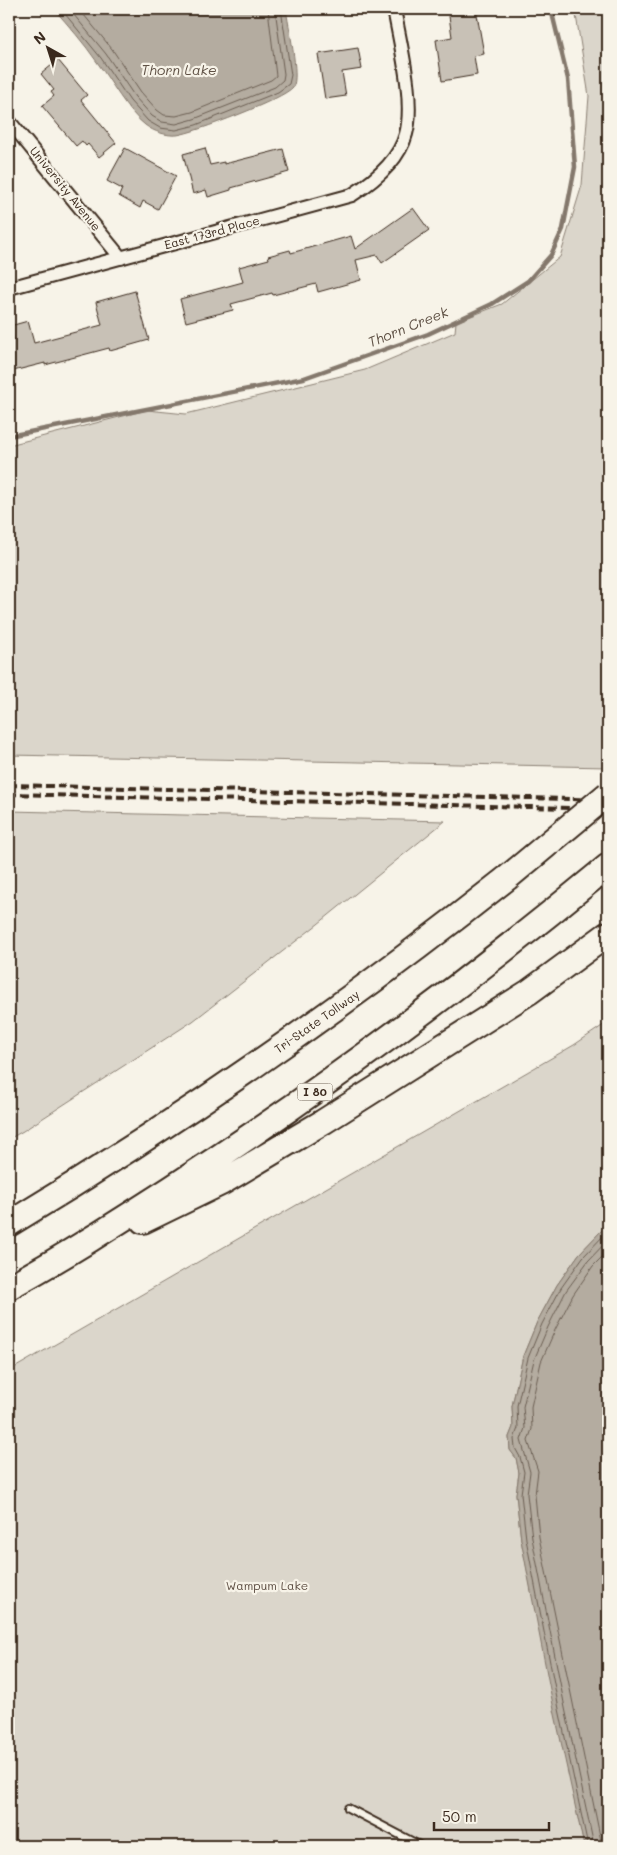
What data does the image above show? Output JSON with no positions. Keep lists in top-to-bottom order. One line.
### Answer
{"streets":{"highway":["Tri-State Tollway","I 80"],"street":["University Avenue","East 173rd Place"]},"crossings":[["University Avenue","East 173rd Place"]],"water":["Thorn Lake","Thorn Creek"],"parks":["Wampum Lake"],"scale_bar":"50 m","north":"top left"}
